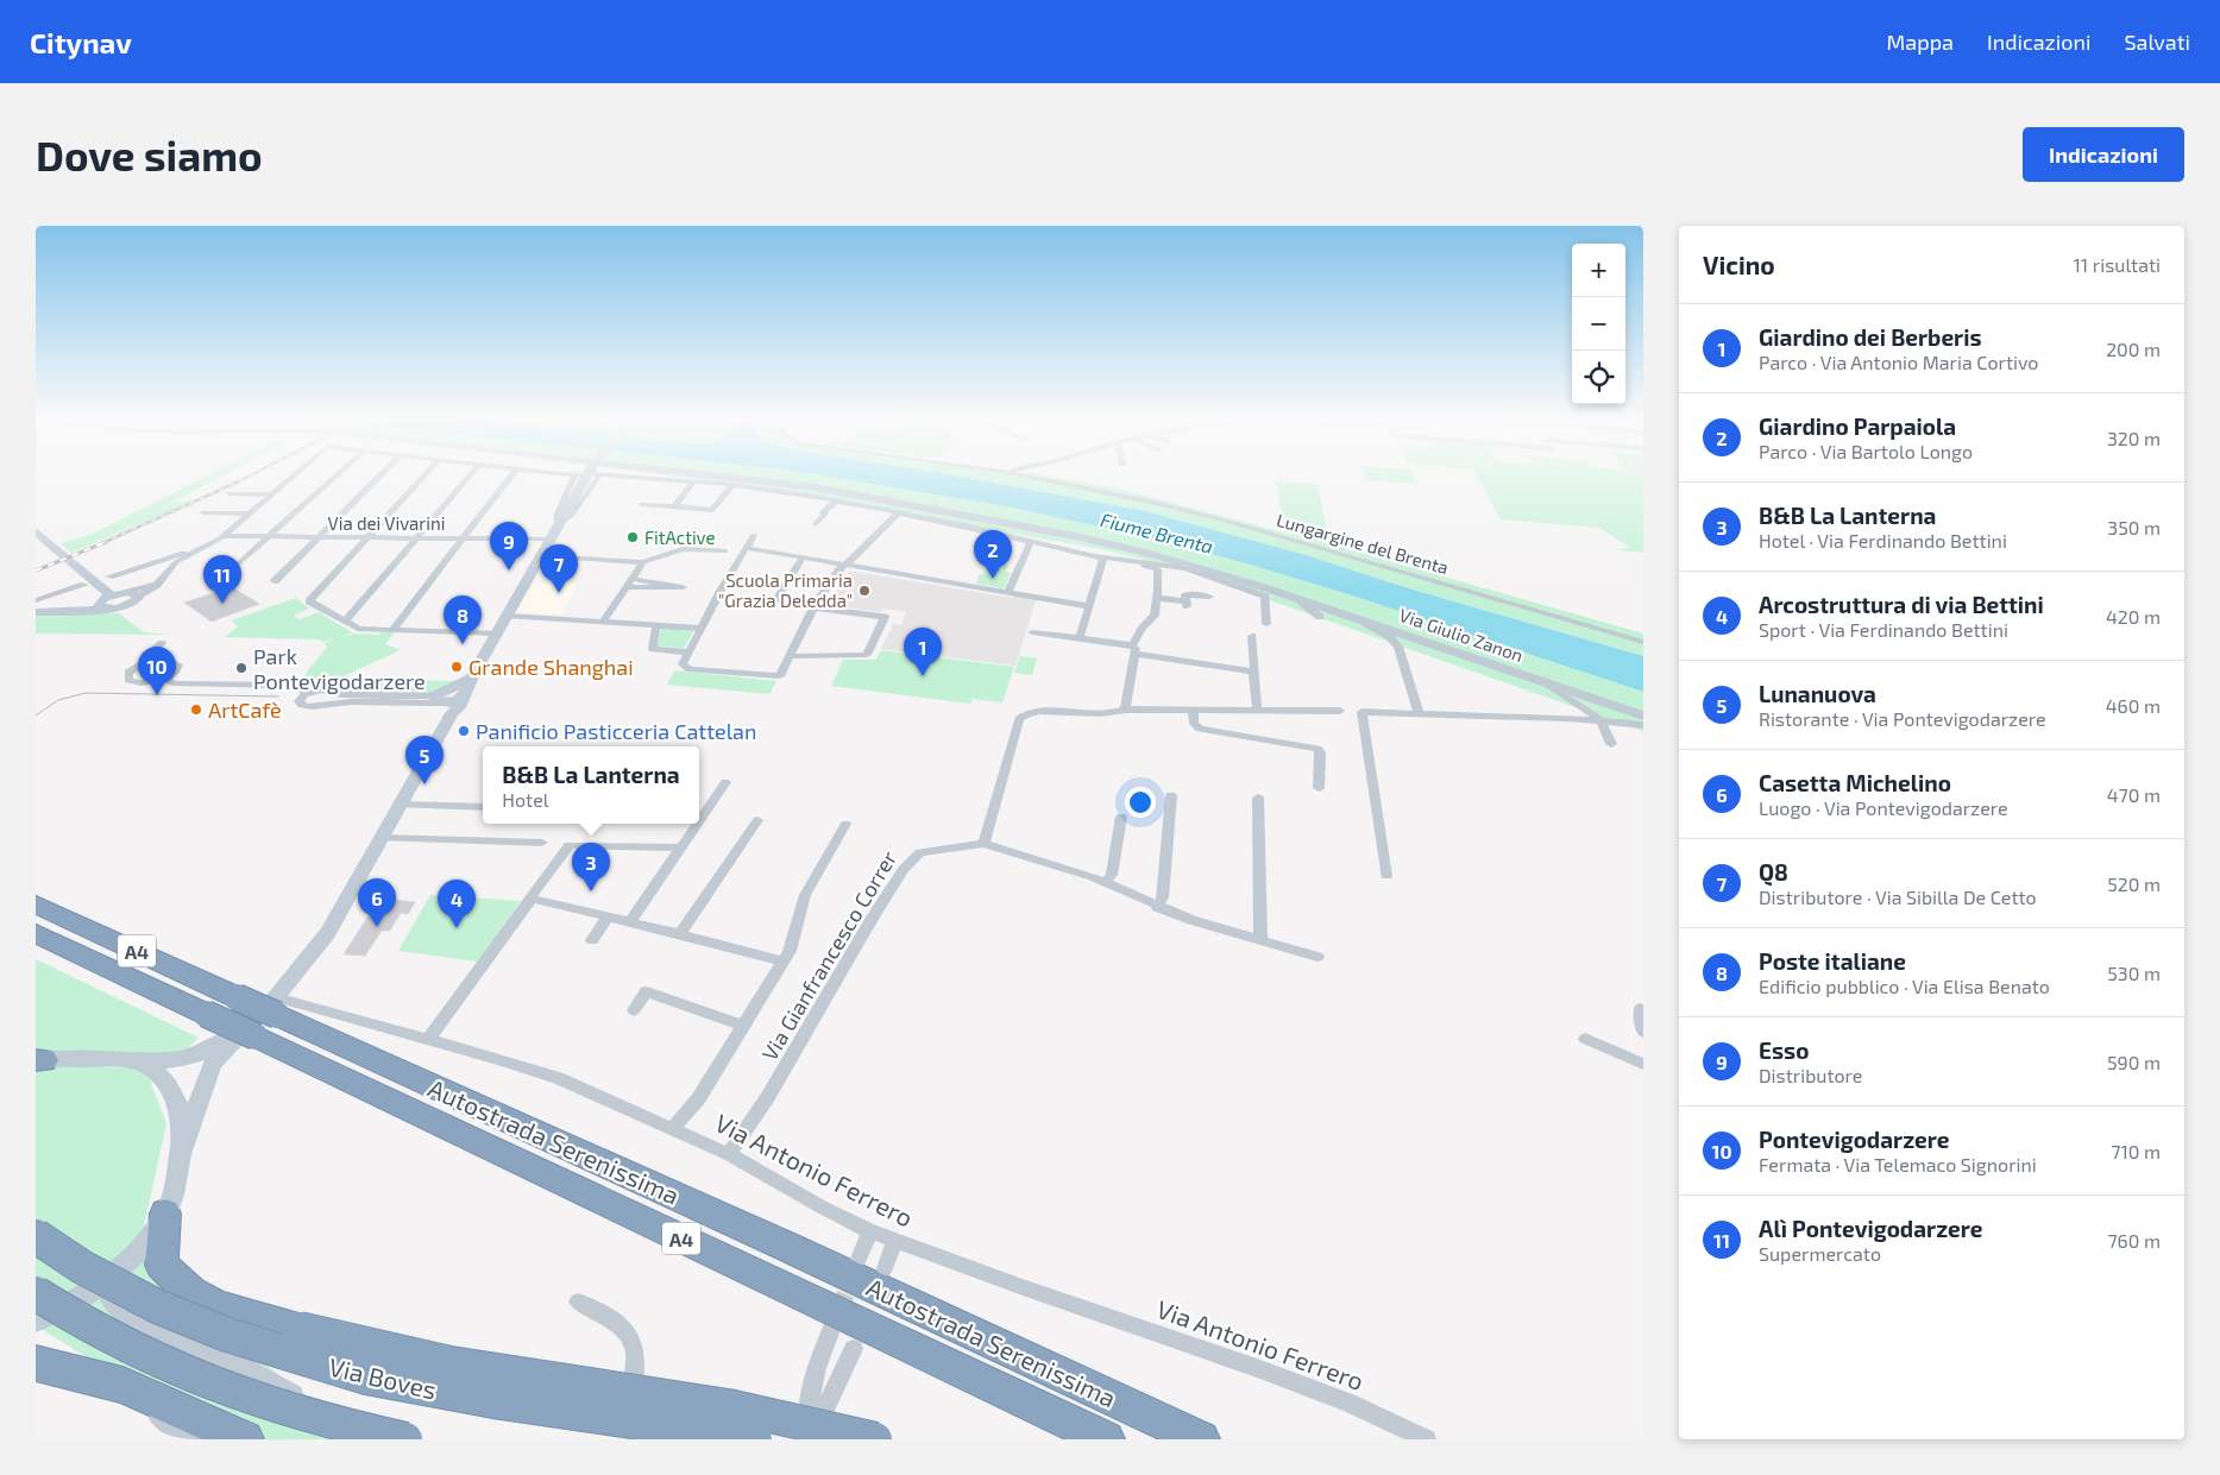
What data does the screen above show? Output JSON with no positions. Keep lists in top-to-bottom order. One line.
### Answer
{"streets":{"highway":["A4","Autostrada Serenissima","Via Boves"],"main road":["Via Giulio Zanon"],"street":["Via dei Vivarini","Lungargine del Brenta","Via Gianfrancesco Correr","Via Antonio Ferrero"]},"crossings":[["Via Gianfrancesco Correr","Via Antonio Ferrero"],["Autostrada Serenissima","Via Antonio Ferrero"]],"water":["Fiume Brenta"],"places":["FitActive","Scuola Primaria \"Grazia Deledda\"","Grande Shanghai","Park Pontevigodarzere","ArtCafè","Panificio Pasticceria Cattelan"],"page":{"header":"Citynav","nav":["Mappa","Indicazioni","Salvati"],"buttons":"Indicazioni","title":"Dove siamo","heading":["Vicino","11 risultati"],"map_buttons":["+","−"],"list":[{"mark":"1","name":"Giardino dei Berberis","note":"Parco · Via Antonio Maria Cortivo","value":"200 m"},{"mark":"2","name":"Giardino Parpaiola","note":"Parco · Via Bartolo Longo","value":"320 m"},{"mark":"3","name":"B&B La Lanterna","note":"Hotel · Via Ferdinando Bettini","value":"350 m"},{"mark":"4","name":"Arcostruttura di via Bettini","note":"Sport · Via Ferdinando Bettini","value":"420 m"},{"mark":"5","name":"Lunanuova","note":"Ristorante · Via Pontevigodarzere","value":"460 m"},{"mark":"6","name":"Casetta Michelino","note":"Luogo · Via Pontevigodarzere","value":"470 m"},{"mark":"7","name":"Q8","note":"Distributore · Via Sibilla De Cetto","value":"520 m"},{"mark":"8","name":"Poste italiane","note":"Edificio pubblico · Via Elisa Benato","value":"530 m"},{"mark":"9","name":"Esso","note":"Distributore","value":"590 m"},{"mark":"10","name":"Pontevigodarzere","note":"Fermata · Via Telemaco Signorini","value":"710 m"},{"mark":"11","name":"Alì Pontevigodarzere","note":"Supermercato","value":"760 m"}],"pins":["9","2","7","11","8","1","10","5","3","6","4"],"popup":["B&B La Lanterna","Hotel"]}}
